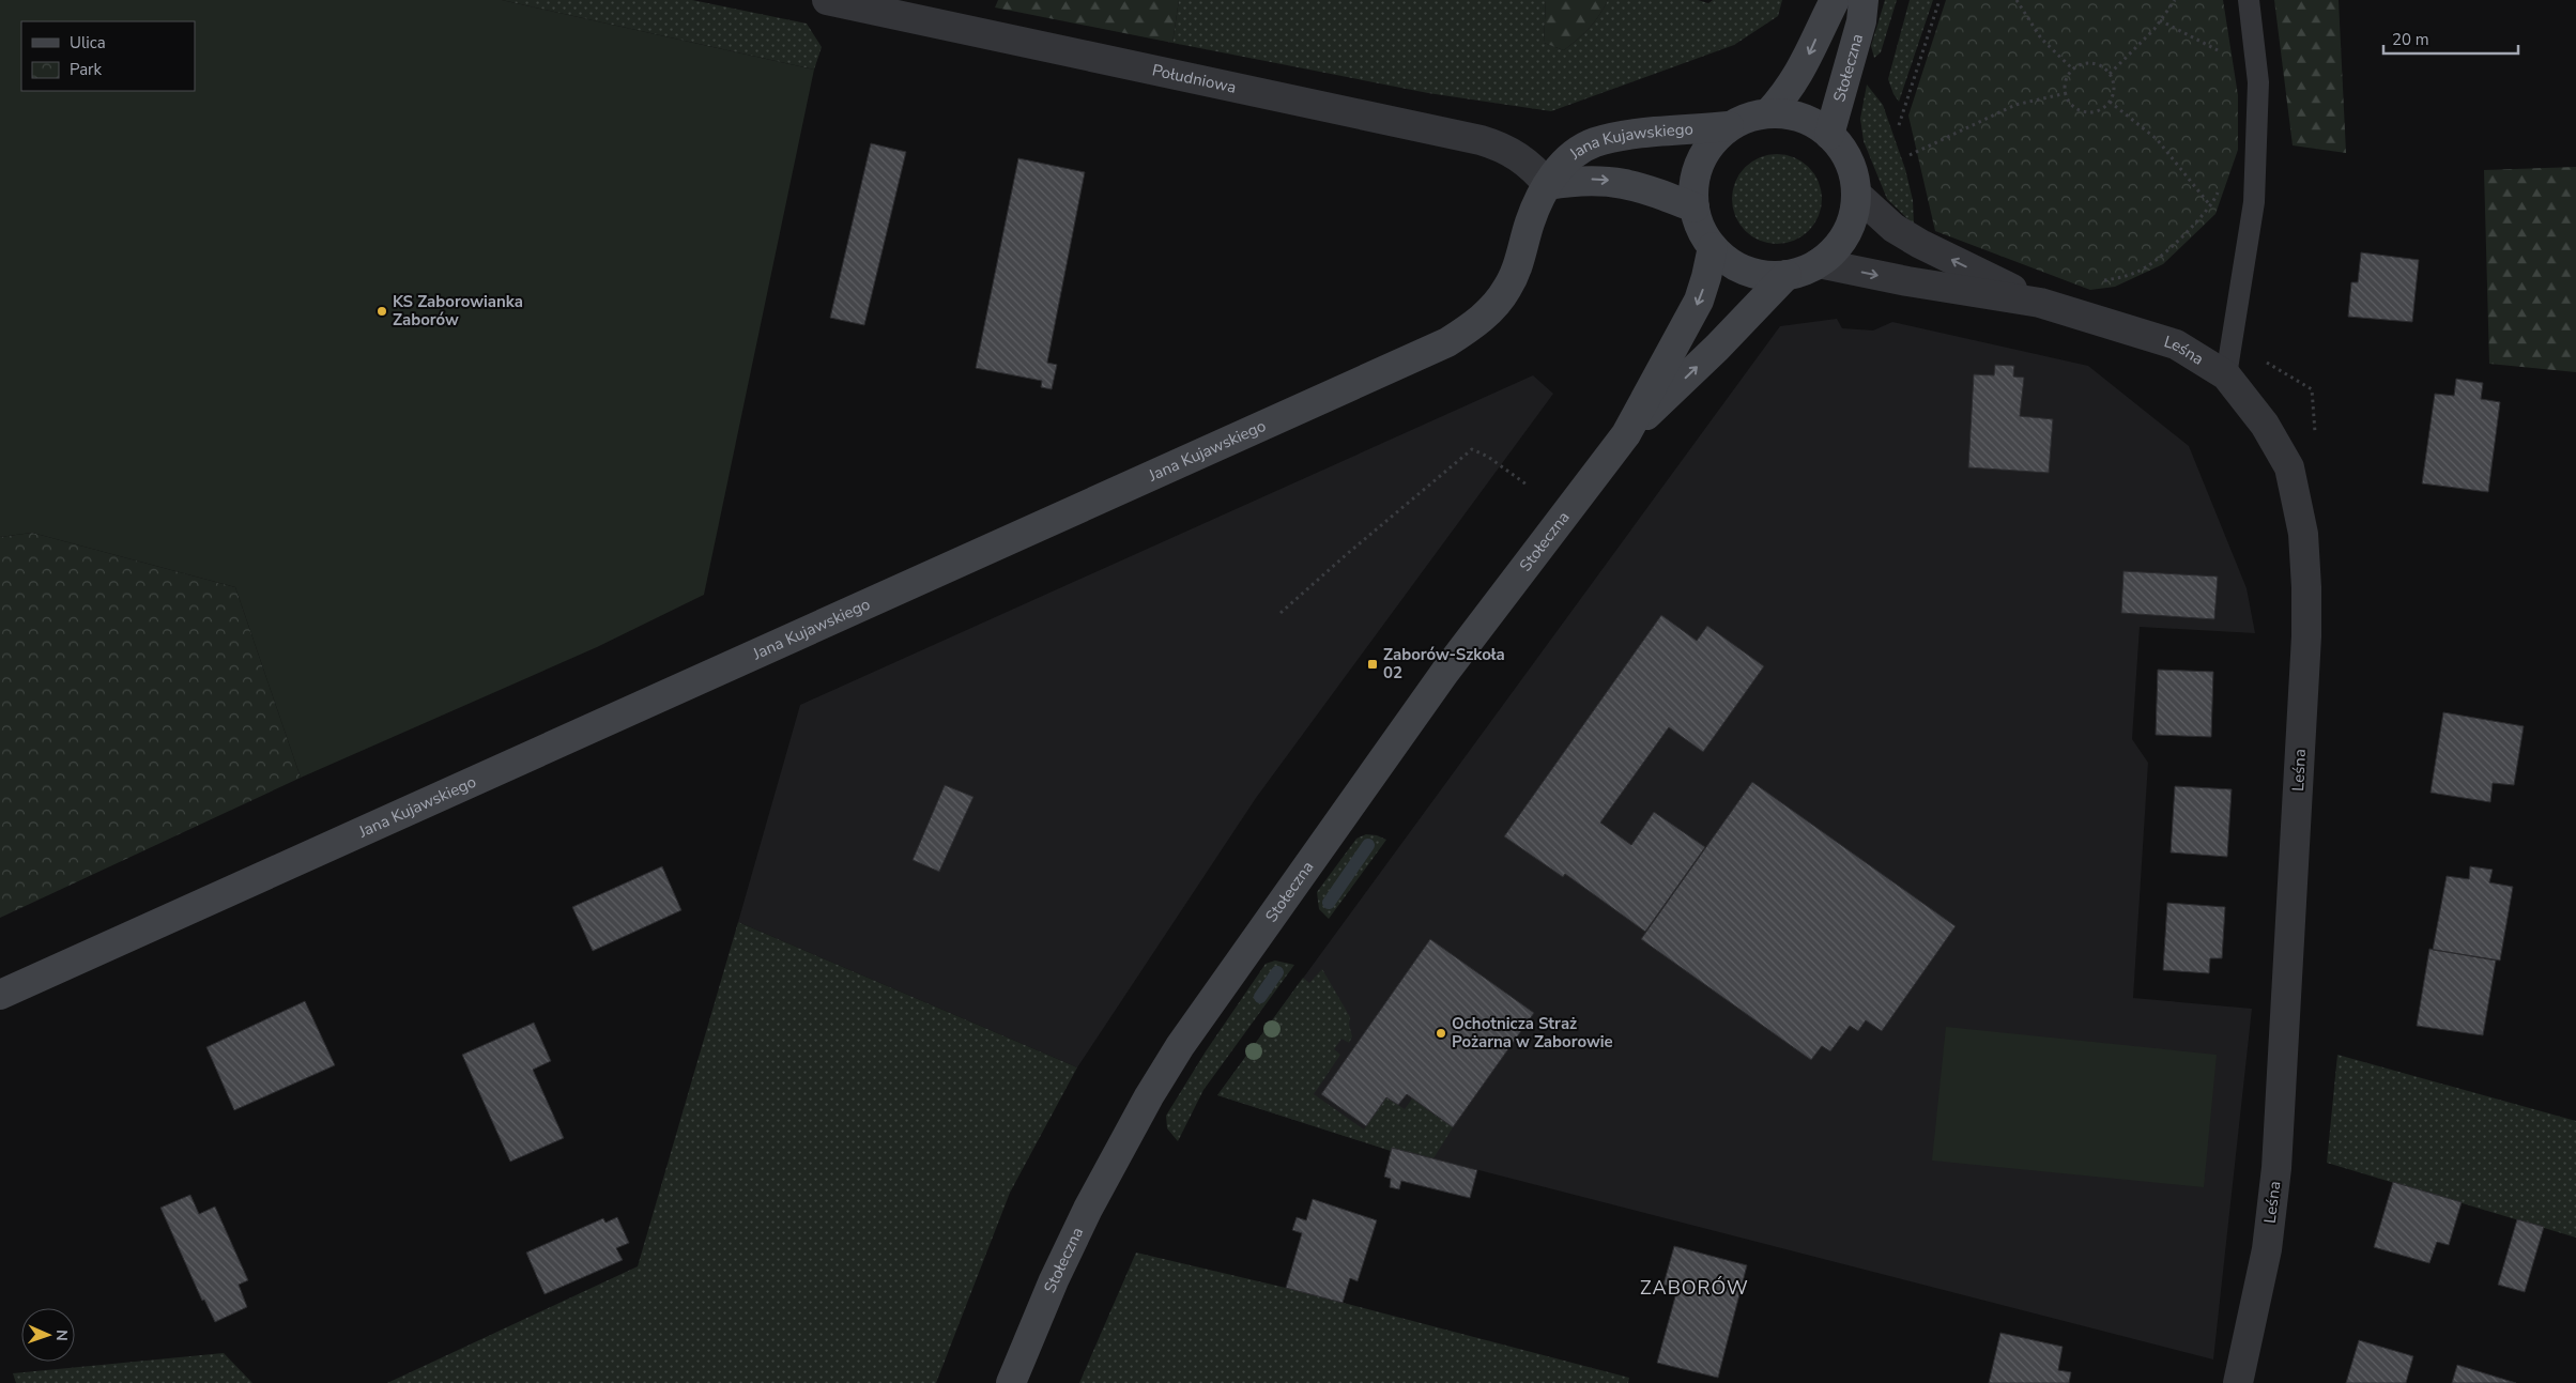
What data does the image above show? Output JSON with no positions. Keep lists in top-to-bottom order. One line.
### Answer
{"streets":{"main road":["Stołeczna","Jana Kujawskiego"],"street":["Południowa","Leśna"]},"crossings":[["Stołeczna","Jana Kujawskiego"],["Stołeczna","Leśna"],["Południowa","Jana Kujawskiego"],["Jana Kujawskiego","Leśna"]],"districts":["ZABORÓW"],"places":{"other":["KS Zaborowianka Zaborów","Ochotnicza Straż Pożarna w Zaborowie"],"transit":["Zaborów-Szkoła 02"]},"legend":["Ulica","Park"],"scale_bar":"20 m","north":"right"}
